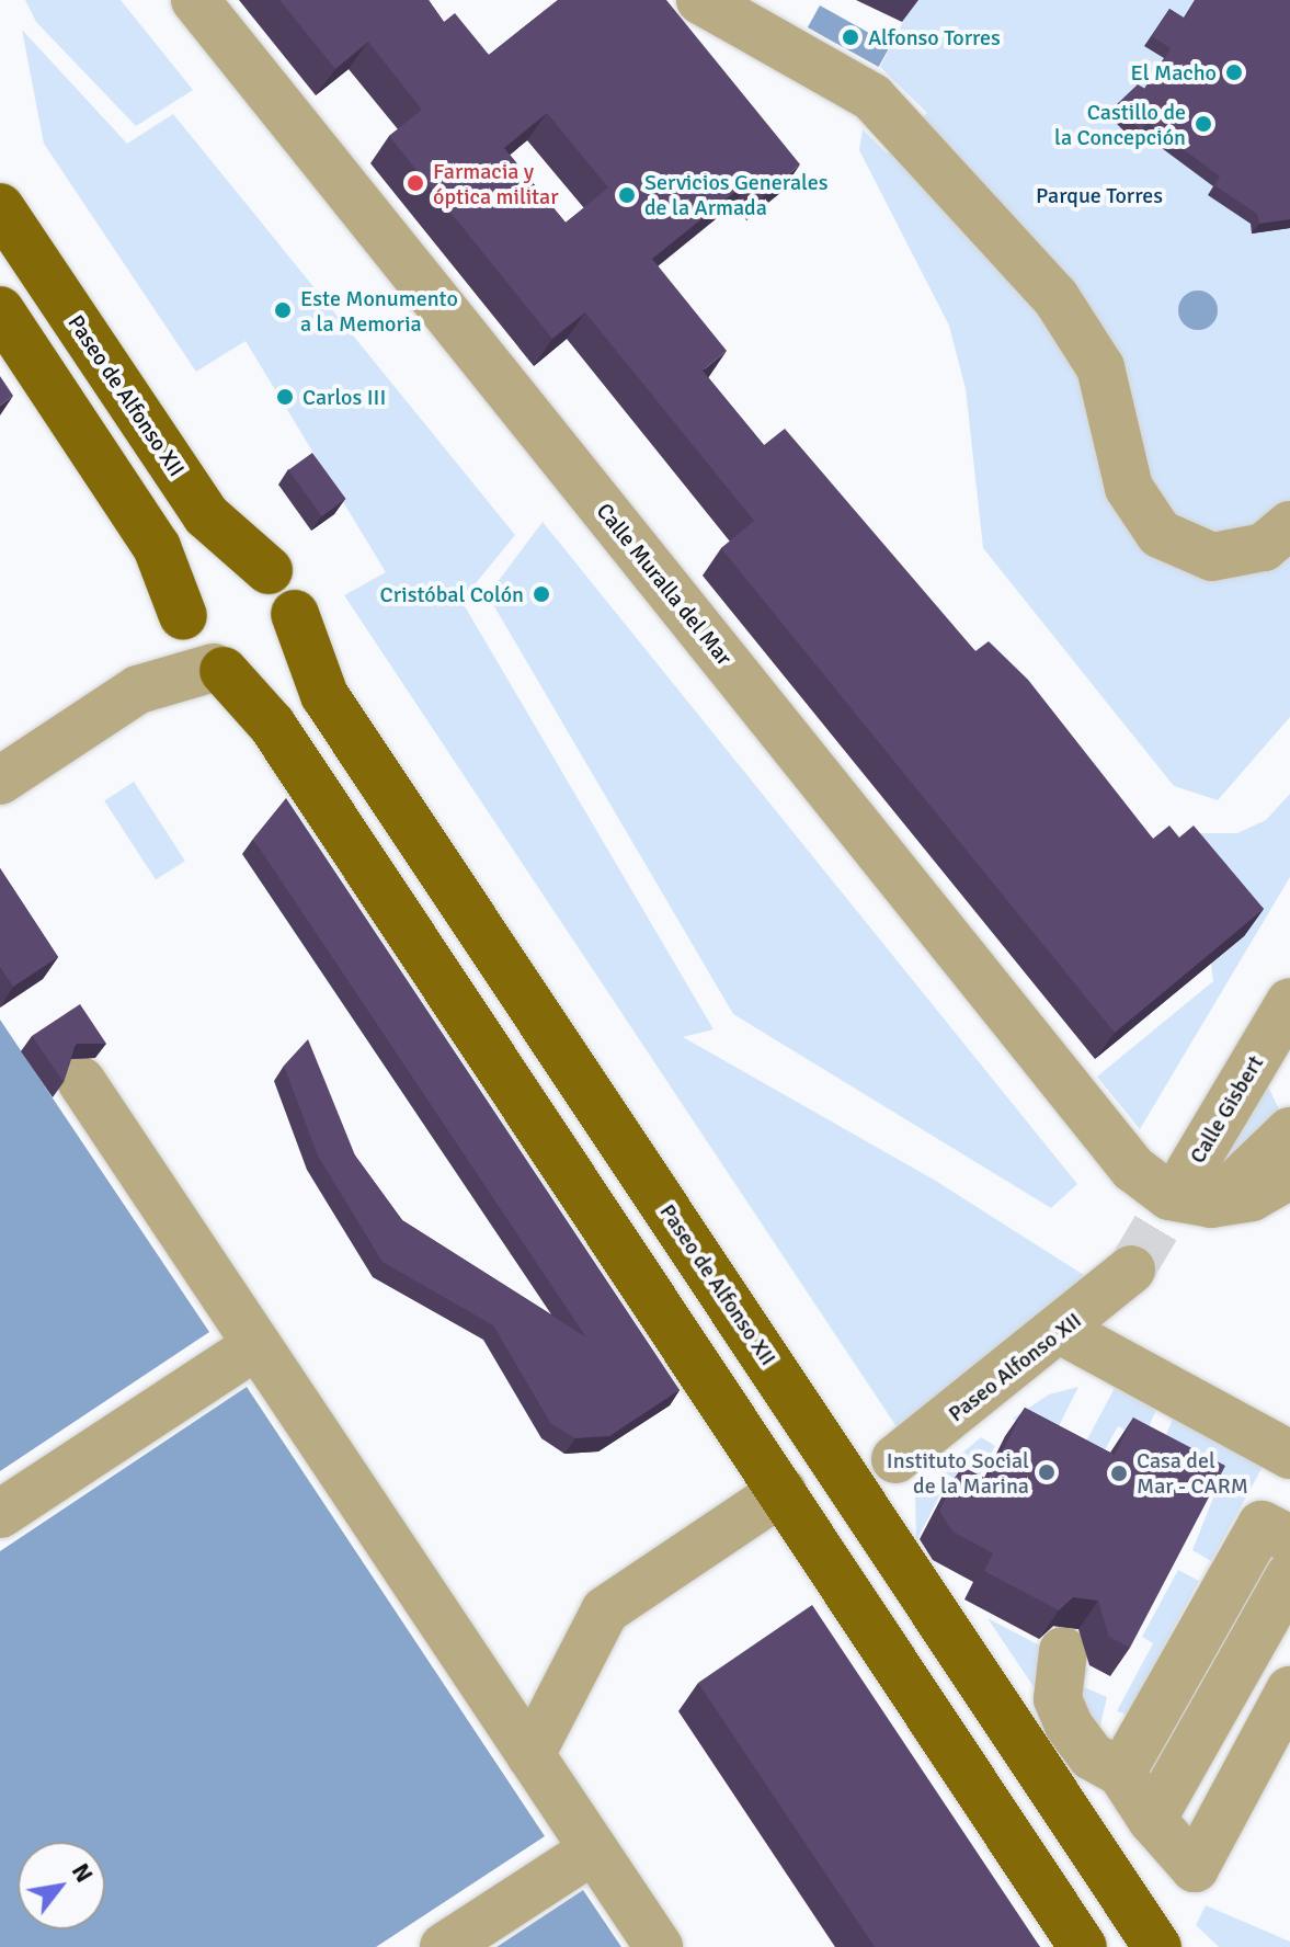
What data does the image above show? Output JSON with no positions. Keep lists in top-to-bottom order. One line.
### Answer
{"streets":{"main road":["Paseo de Alfonso XII"],"street":["Calle Muralla del Mar","Calle Gisbert","Paseo Alfonso XII"]},"crossings":[["Calle Muralla del Mar","Calle Gisbert"]],"parks":["Parque Torres"],"places":["Alfonso Torres","El Macho","Castillo de la Concepción","Farmacia y óptica militar","Servicios Generales de la Armada","Este Monumento a la Memoria","Carlos III","Cristóbal Colón","Instituto Social de la Marina","Casa del Mar - CARM"],"north":"top right"}
